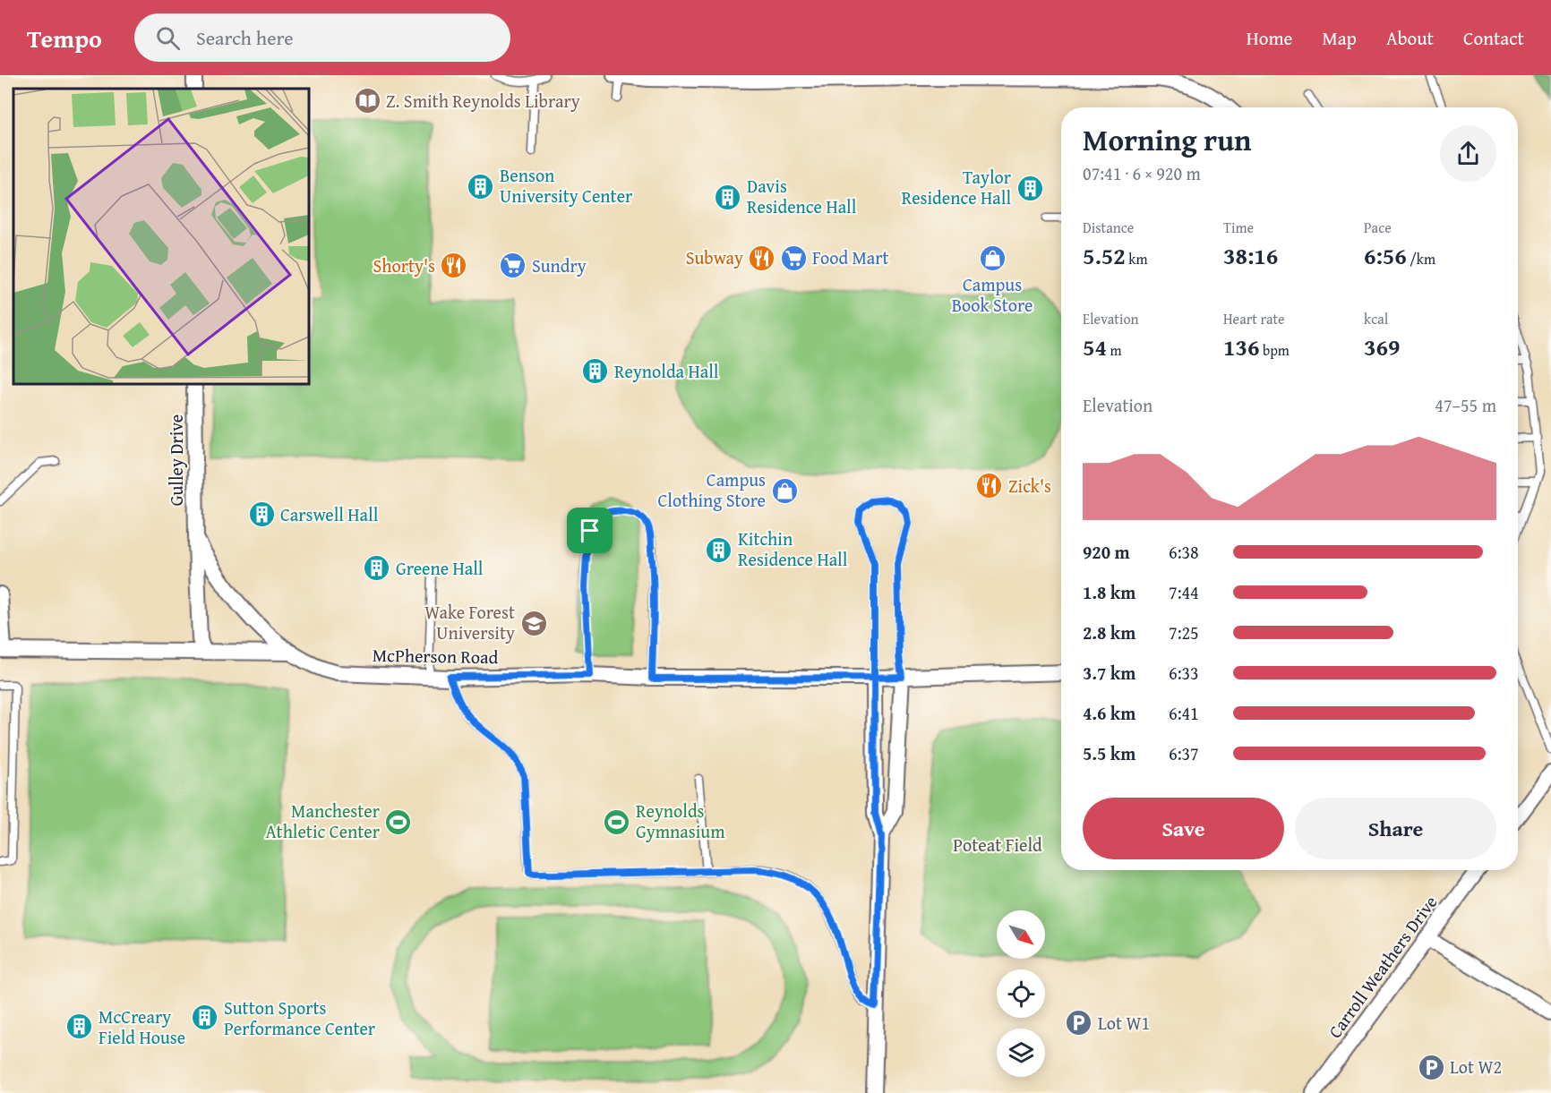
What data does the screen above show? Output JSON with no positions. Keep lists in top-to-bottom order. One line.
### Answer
{"streets":{"street":["Gulley Drive","McPherson Road","Carroll Weathers Drive"]},"crossings":[["Gulley Drive","McPherson Road"]],"parks":["Poteat Field"],"places":{"library":["Z. Smith Reynolds Library"],"building":["Benson University Center","Taylor Residence Hall","Davis Residence Hall","Reynolda Hall","Carswell Hall","Kitchin Residence Hall","Greene Hall","Sutton Sports Performance Center","McCreary Field House"],"restaurant":["Subway","Shorty's","Zick's"],"supermarket":["Food Mart","Sundry"],"shop":["Campus Book Store","Campus Clothing Store"],"school or university":["Wake Forest University"],"sports":["Manchester Athletic Center","Reynolds Gymnasium"],"parking":["Lot W1","Lot W2"]},"north":"bottom right","page":{"header":"Tempo","search":"Search here","nav":["Home","Map","About","Contact"],"heading":["Morning run","07:41 · 6 × 920 m"],"stats":[["Distance","5.52 km"],["Time","38:16"],["Pace","6:56 /km"],["Elevation","54 m"],["Heart rate","136 bpm"],["kcal","369"]],"chart":["Elevation","47–55 m"],"list":[{"name":"920 m","note":"6:38"},{"name":"1.8 km","note":"7:44"},{"name":"2.8 km","note":"7:25"},{"name":"3.7 km","note":"6:33"},{"name":"4.6 km","note":"6:41"},{"name":"5.5 km","note":"6:37"}],"buttons":["Save","Share"]}}
